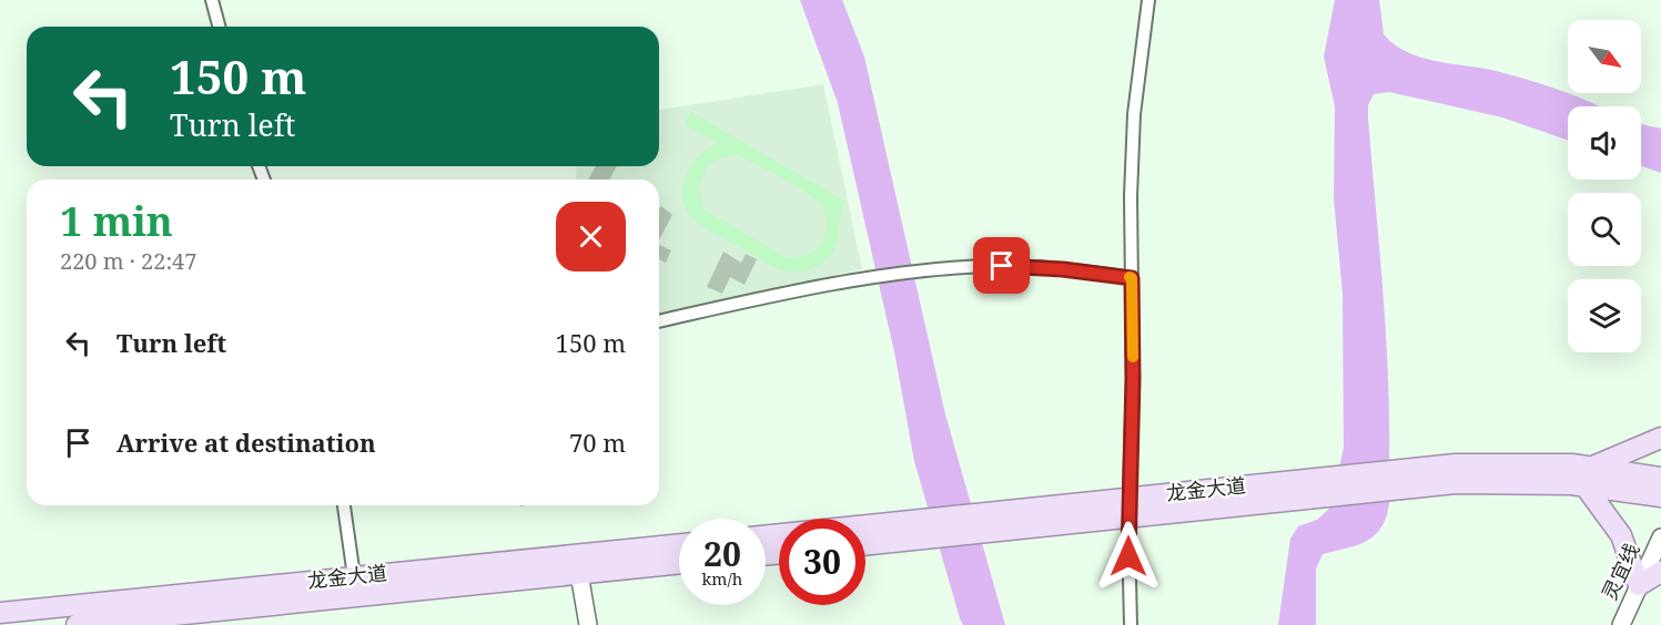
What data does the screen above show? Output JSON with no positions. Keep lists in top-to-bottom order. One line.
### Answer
{"streets":{"main road":["龙金大道","灵宜线"]},"north":"bottom right","page":{"turn":["150 m","Turn left"],"heading":["1 min","220 m · 22:47"],"list":[{"name":"Turn left","value":"150 m"},{"name":"Arrive at destination","value":"70 m"}],"speed":"20 km/h","limit":"30"}}
